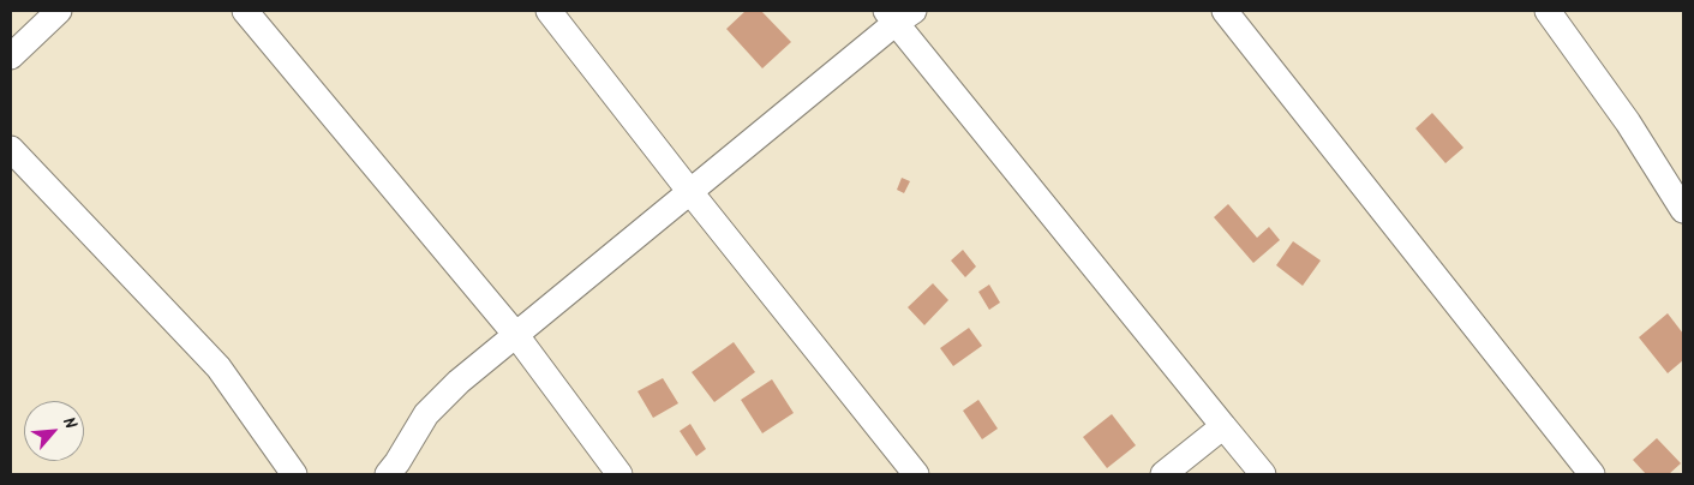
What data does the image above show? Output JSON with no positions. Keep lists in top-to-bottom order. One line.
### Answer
{"north":"top right"}
